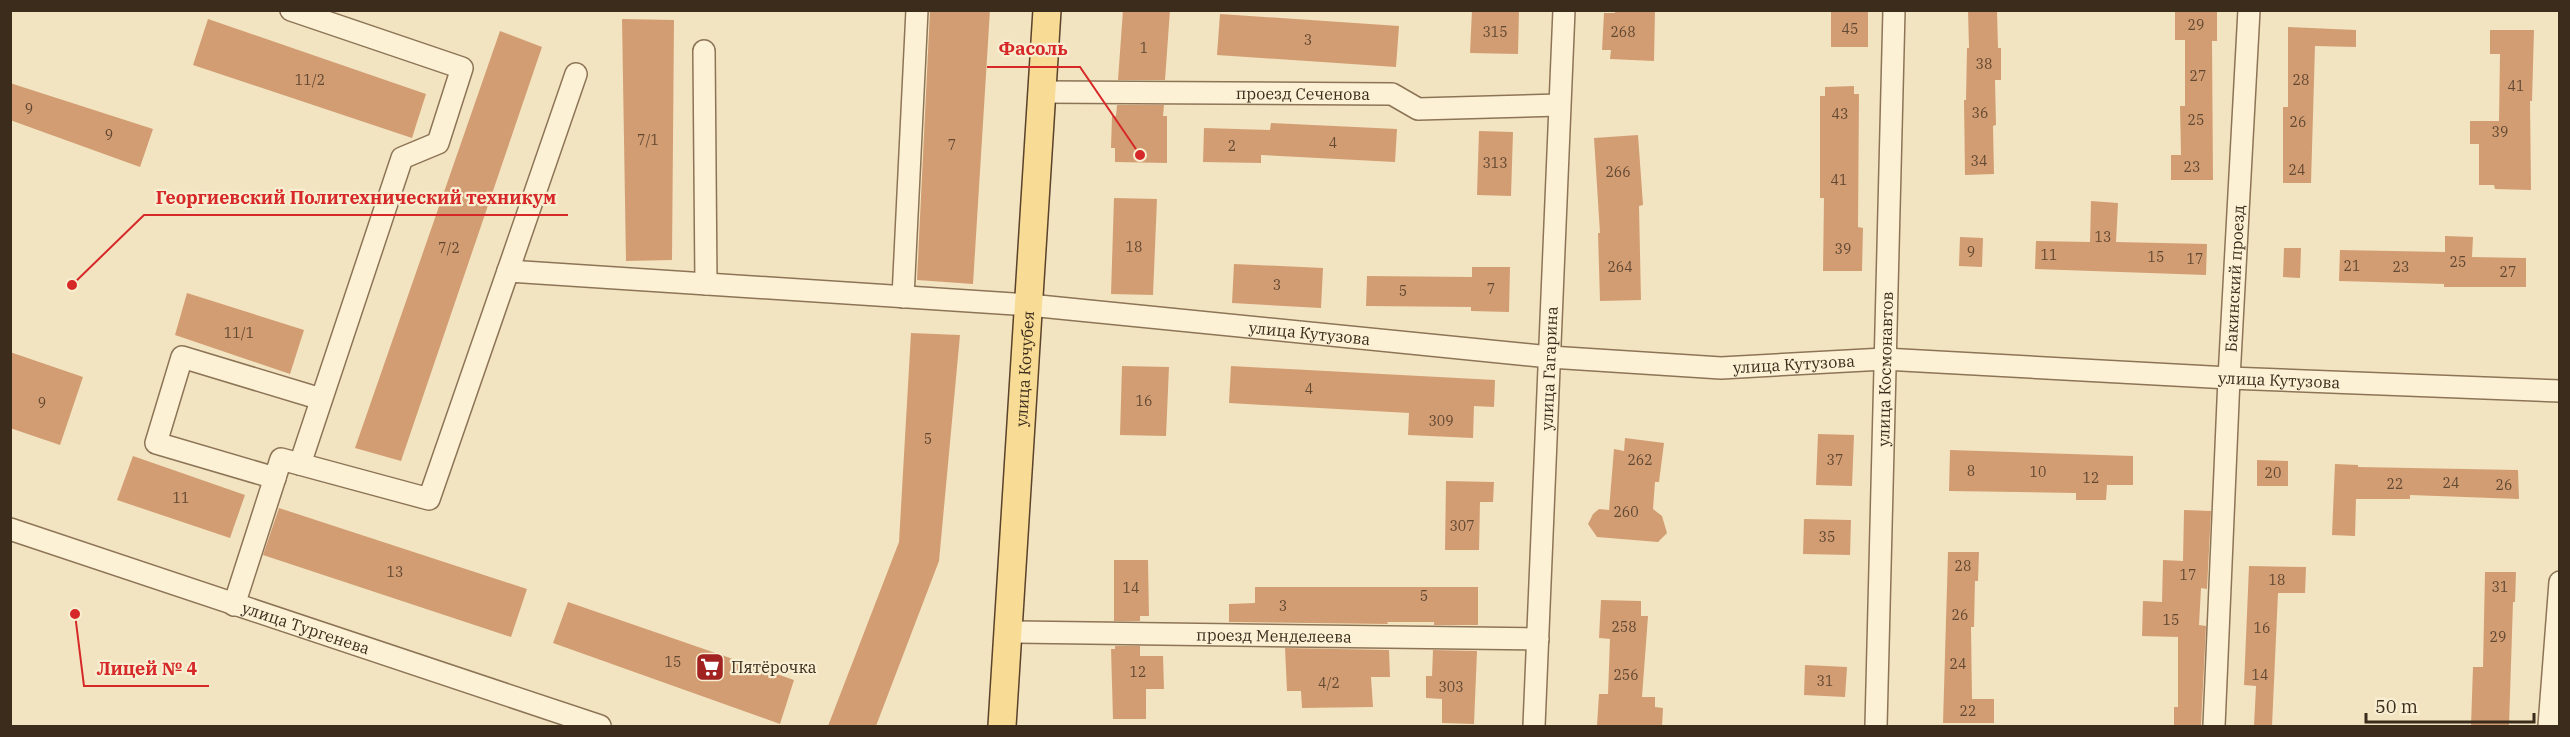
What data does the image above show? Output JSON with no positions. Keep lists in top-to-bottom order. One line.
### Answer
{"streets":{"main road":["улица Кочубея"],"street":["проезд Сеченова","Бакинский проезд","улица Кутузова","улица Космонавтов","улица Гагарина","улица Тургенева","проезд Менделеева"]},"crossings":[["проезд Сеченова","улица Кочубея"],["проезд Сеченова","улица Гагарина"],["Бакинский проезд","улица Кутузова"],["улица Кутузова","улица Космонавтов"],["улица Кутузова","улица Кочубея"],["улица Кутузова","улица Гагарина"],["улица Кочубея","проезд Менделеева"],["улица Гагарина","проезд Менделеева"]],"places":{"other":["Фасоль","Георгиевский Политехнический техникум","Лицей № 4"],"supermarket":["Пятёрочка"]},"house_numbers":["29","45","315","268","3","1","38","27","11/2","28","41","9","36","43","25","26","39","9","7/1","4","7","2","34","313","23","24","266","41","13","18","7/2","39","9","11","15","17","25","21","264","23","27","3","7","5","11/1","4","16","9","309","5","262","37","8","10","20","12","24","22","26","11","260","307","35","28","13","17","18","31","14","5","3","26","15","258","16","29","15","24","12","256","14","31","4/2","303","22"],"scale_bar":"50 m"}
